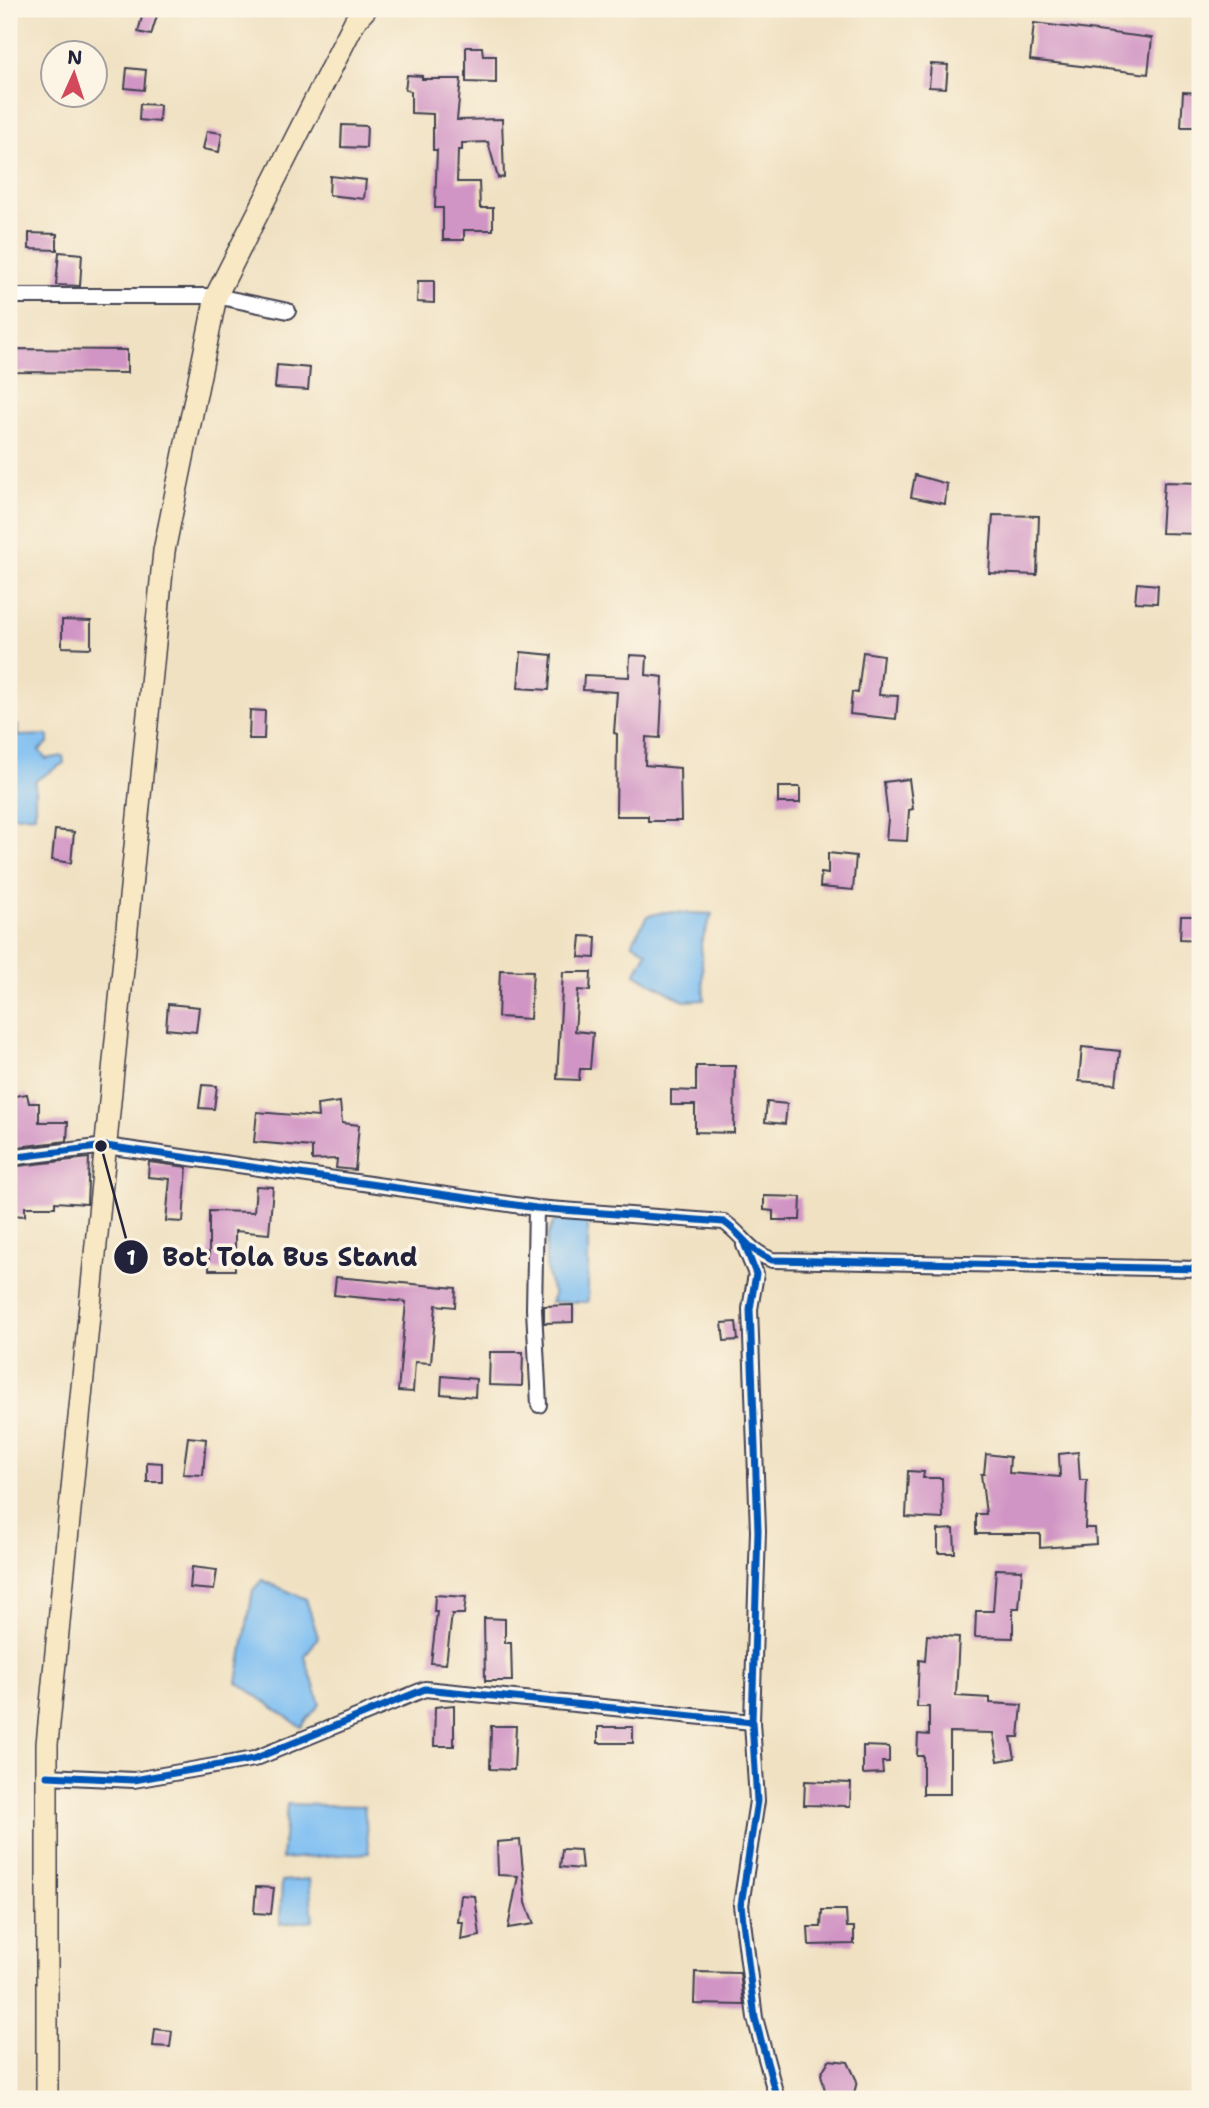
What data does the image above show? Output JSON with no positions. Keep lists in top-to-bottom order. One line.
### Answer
{"places":["Bot Tola Bus Stand"],"north":"top"}
